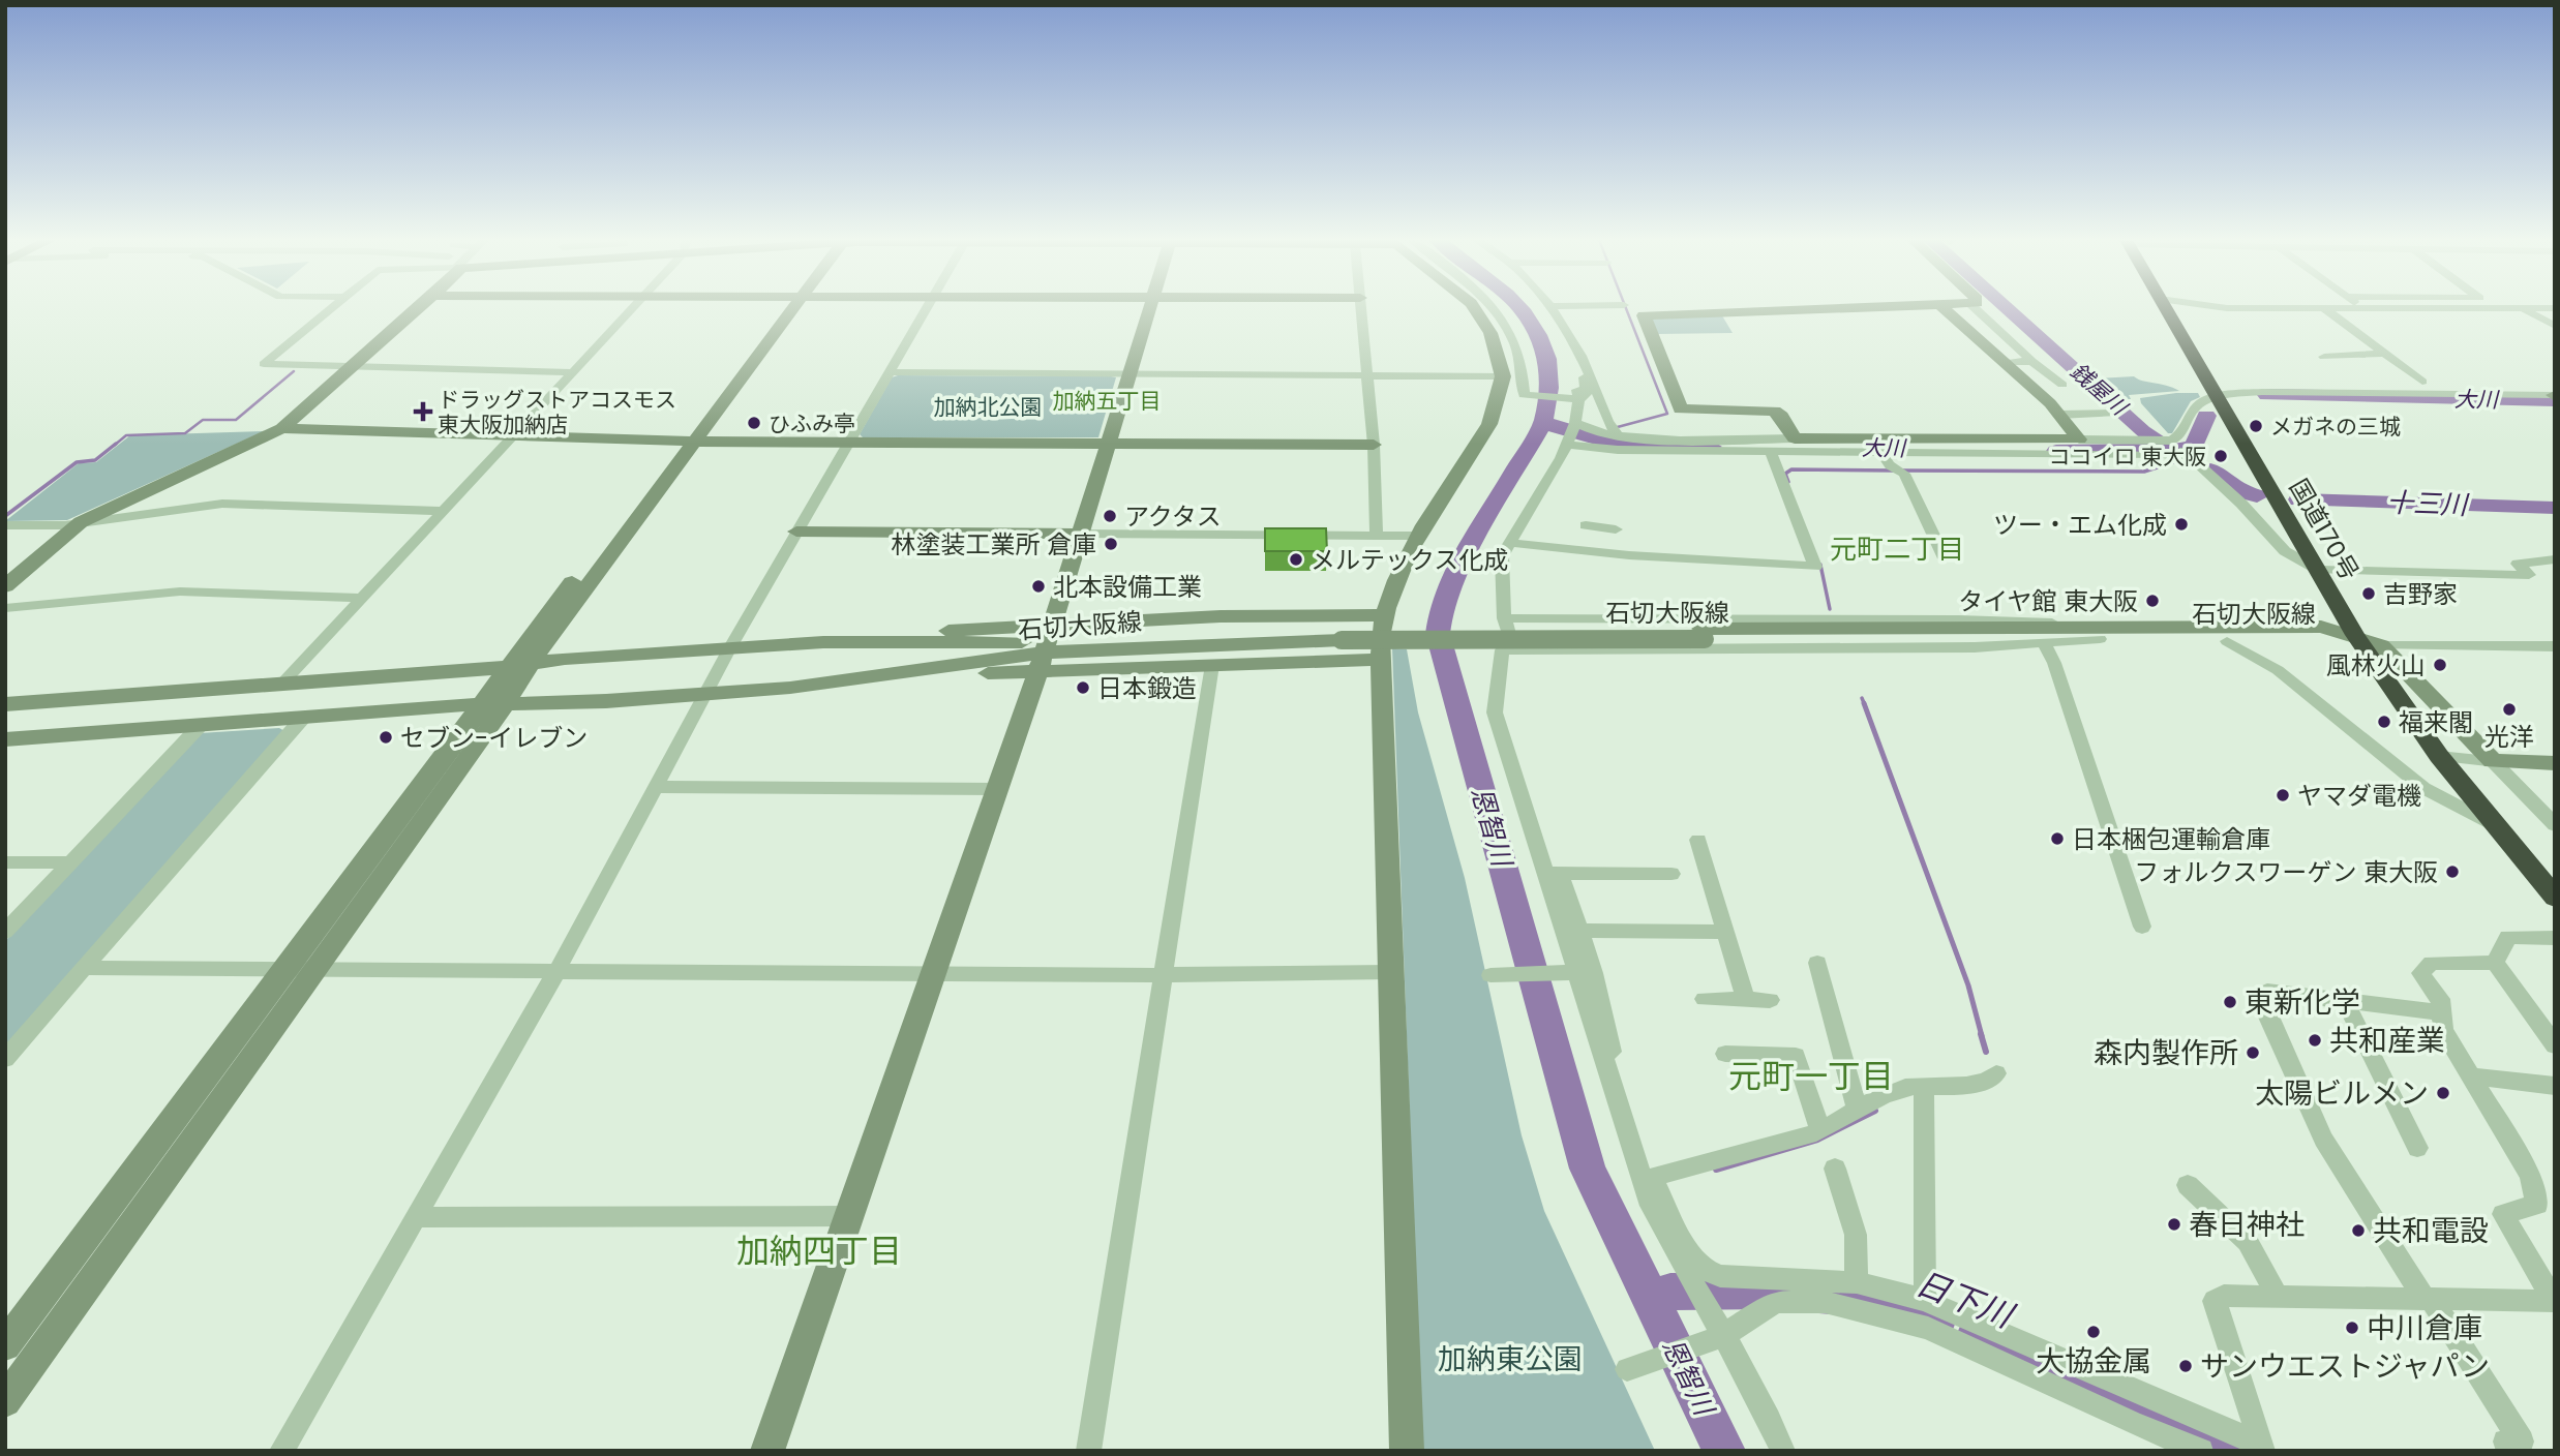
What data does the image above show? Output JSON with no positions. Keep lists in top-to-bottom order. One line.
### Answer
{"streets":{"highway":["国道170号"],"street":["石切大阪線"]},"crossings":[["国道170号","石切大阪線"]],"districts":["加納五丁目","元町二丁目","元町一丁目","加納四丁目"],"water":["銭屋川","大川","十三川","恩智川","日下川"],"parks":["加納北公園","加納東公園"],"places":{"health":["ドラッグストアコスモス 東大阪加納店"],"other":["ひふみ亭","メガネの三城","ココイロ 東大阪","アクタス","ツー・エム化成","林塗装工業所 倉庫","メルテックス化成","北本設備工業","吉野家","タイヤ館 東大阪","風林火山","日本鍛造","光洋","福来閣","セブン-イレブン","ヤマダ電機","日本梱包運輸倉庫","フォルクスワーゲン 東大阪","東新化学","共和産業","森内製作所","太陽ビルメン","春日神社","共和電設","中川倉庫","大協金属","サンウエストジャパン"]}}
